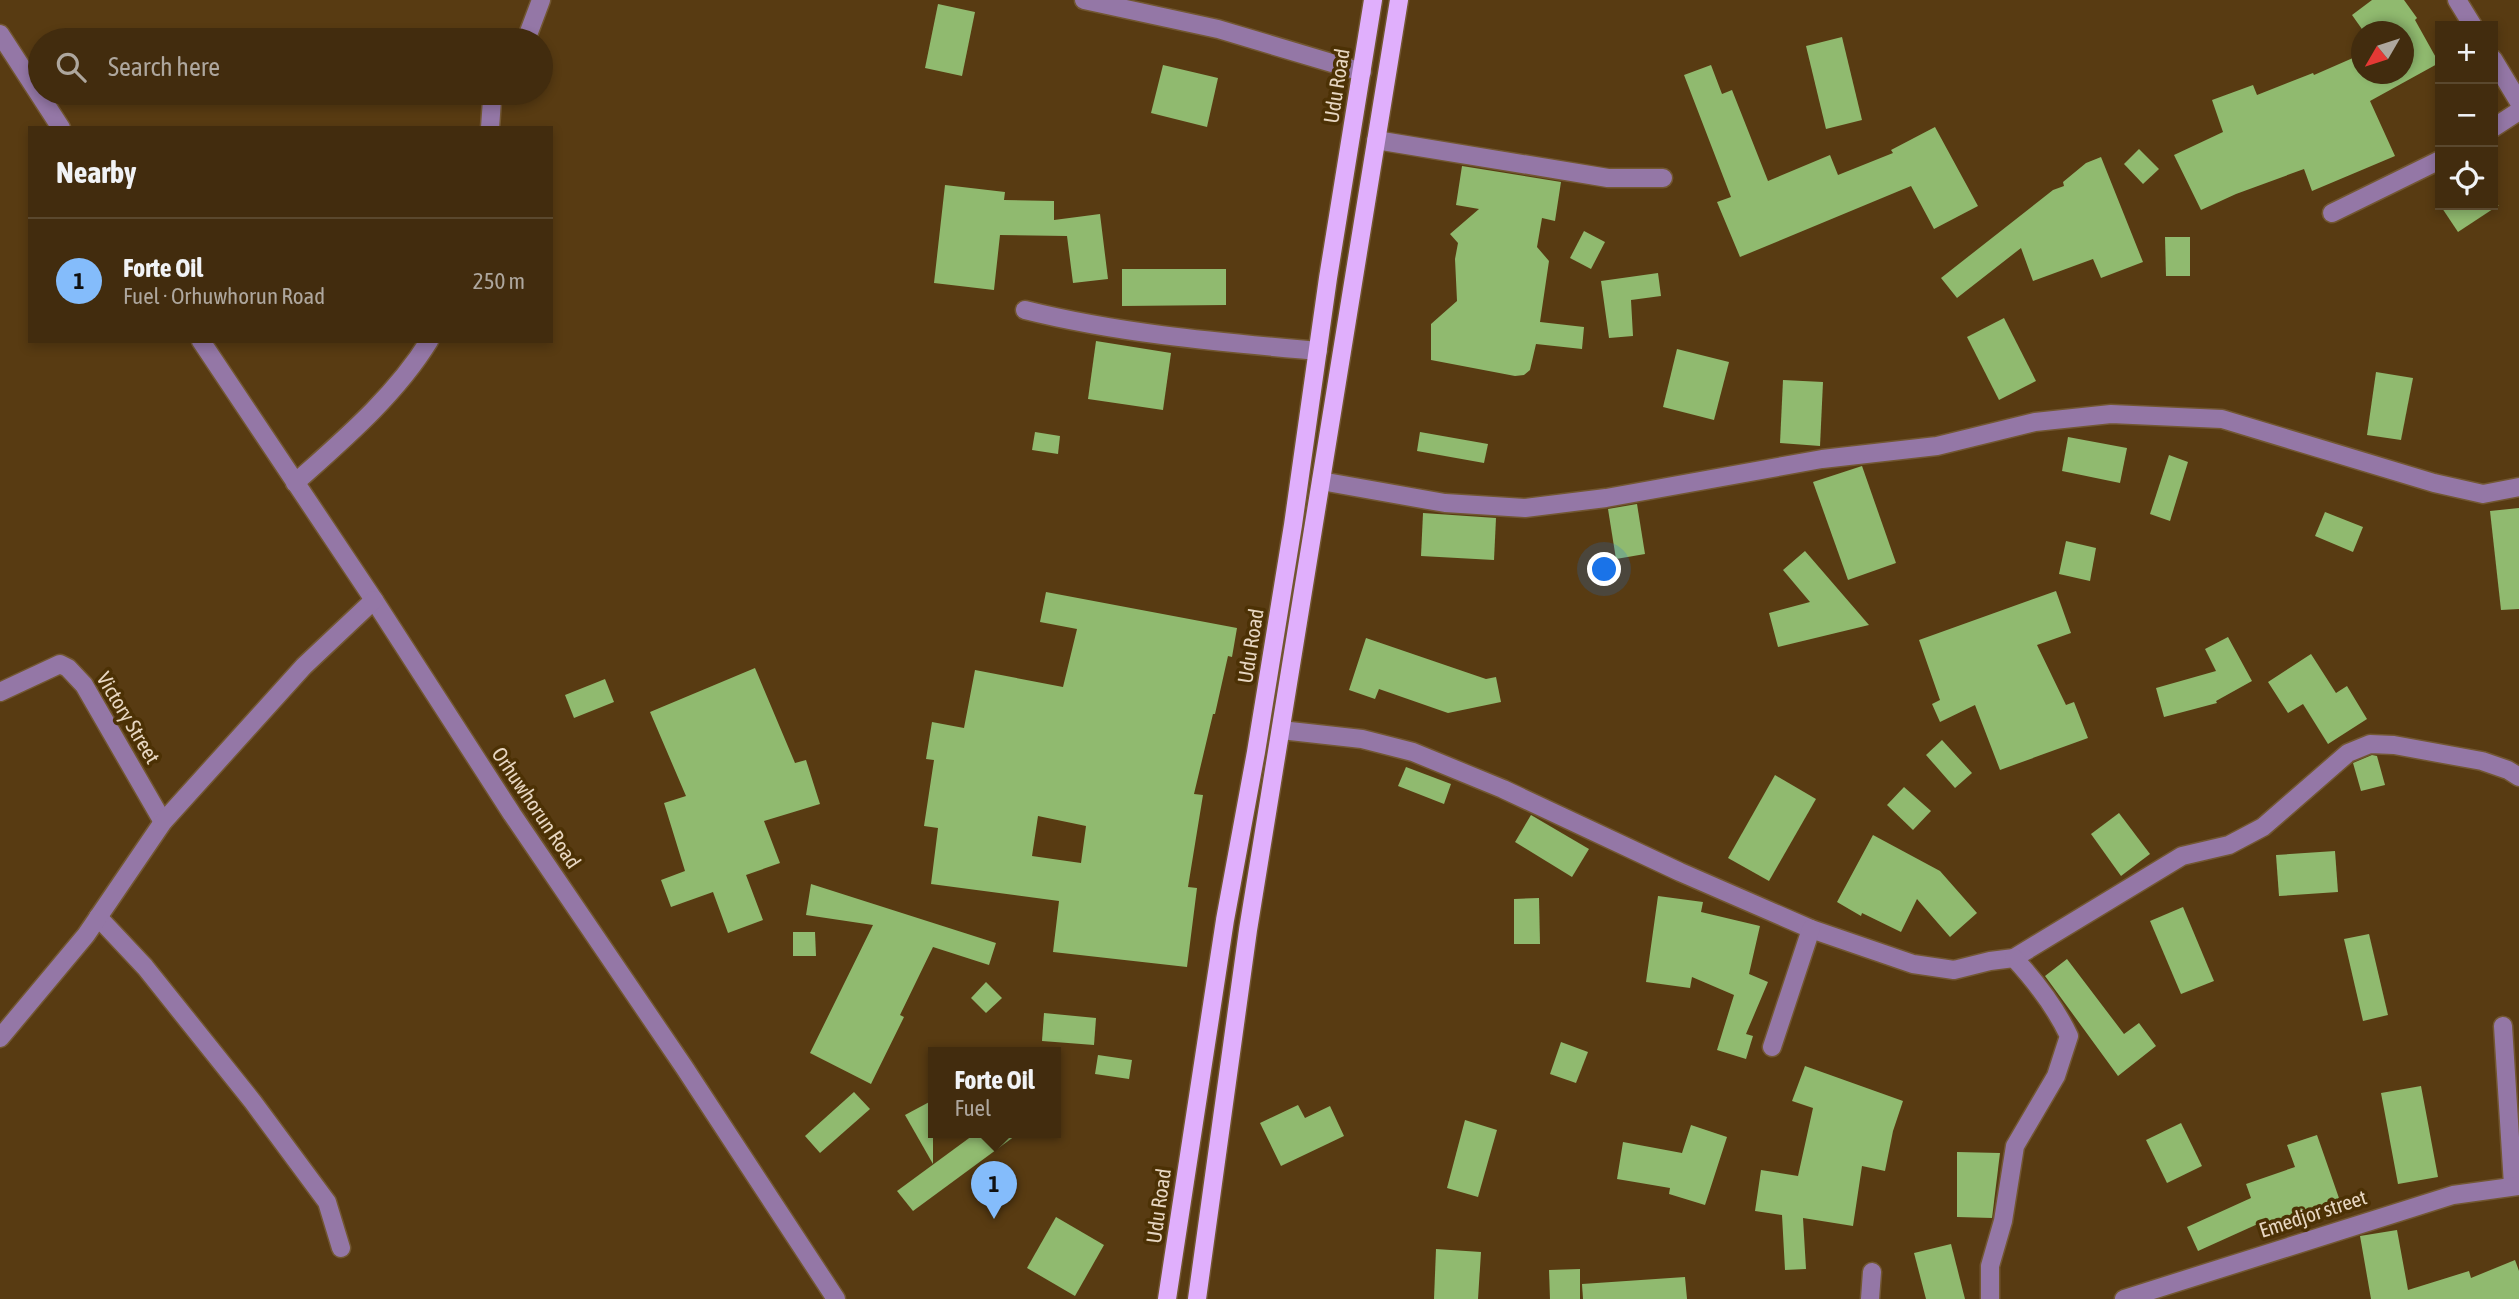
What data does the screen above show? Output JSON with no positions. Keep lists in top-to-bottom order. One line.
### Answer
{"streets":{"main road":["Udu Road"],"street":["Victory Street","Orhuwhorun Road","Emedjor street"]},"north":"bottom left","page":{"map_buttons":["+","−"],"search":"Search here","heading":"Nearby","list":[{"mark":"1","name":"Forte Oil","note":"Fuel · Orhuwhorun Road","value":"250 m"}],"popup":["Forte Oil","Fuel"],"pins":"1"}}
